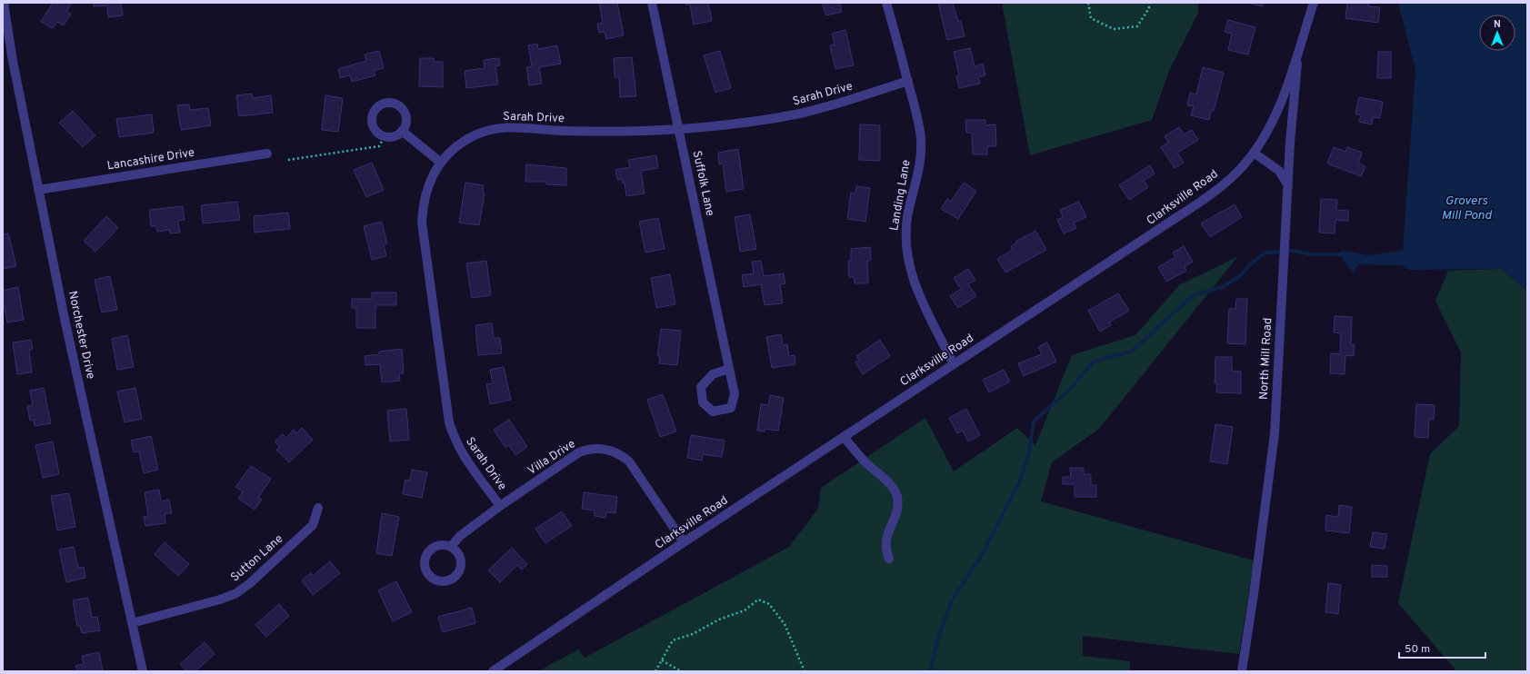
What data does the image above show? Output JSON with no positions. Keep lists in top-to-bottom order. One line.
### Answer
{"streets":{"street":["Sarah Drive","Lancashire Drive","Suffolk Lane","Landing Lane","Clarksville Road","Norchester Drive","North Mill Road","Villa Drive","Sutton Lane"]},"crossings":[["Sarah Drive","Suffolk Lane"],["Sarah Drive","Landing Lane"],["Sarah Drive","Villa Drive"],["Lancashire Drive","Norchester Drive"],["Landing Lane","Clarksville Road"],["Clarksville Road","North Mill Road"],["Clarksville Road","Villa Drive"],["Norchester Drive","Sutton Lane"]],"water":["Grovers Mill Pond"],"scale_bar":"50 m","north":"top"}
